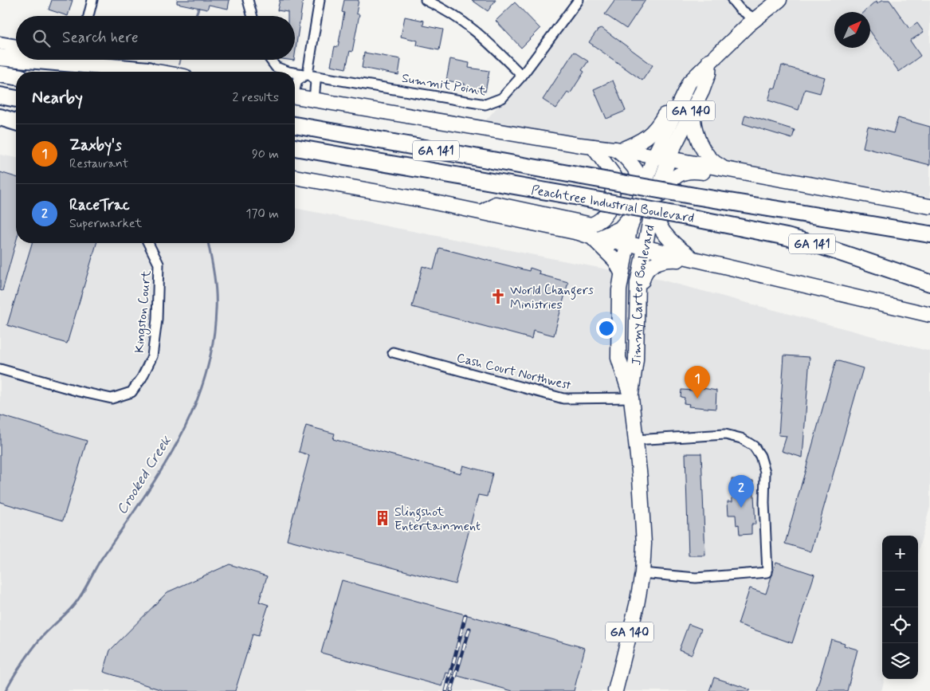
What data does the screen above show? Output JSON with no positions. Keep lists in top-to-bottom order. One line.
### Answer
{"streets":{"highway":["GA 141","Peachtree Industrial Boulevard"],"main road":["GA 140","Jimmy Carter Boulevard"],"street":["Summit Point","Kingston Court","Cash Court Northwest"]},"crossings":[["Jimmy Carter Boulevard","Cash Court Northwest"]],"water":["Crooked Creek"],"places":{"church":["World Changers Ministries"],"building":["Slingshot Entertainment"]},"north":"top right","page":{"search":"Search here","heading":["Nearby","2 results"],"list":[{"mark":"1","name":"Zaxby's","note":"Restaurant","value":"90 m"},{"mark":"2","name":"RaceTrac","note":"Supermarket","value":"170 m"}],"pins":["1","2"],"map_buttons":["+","−"]}}
